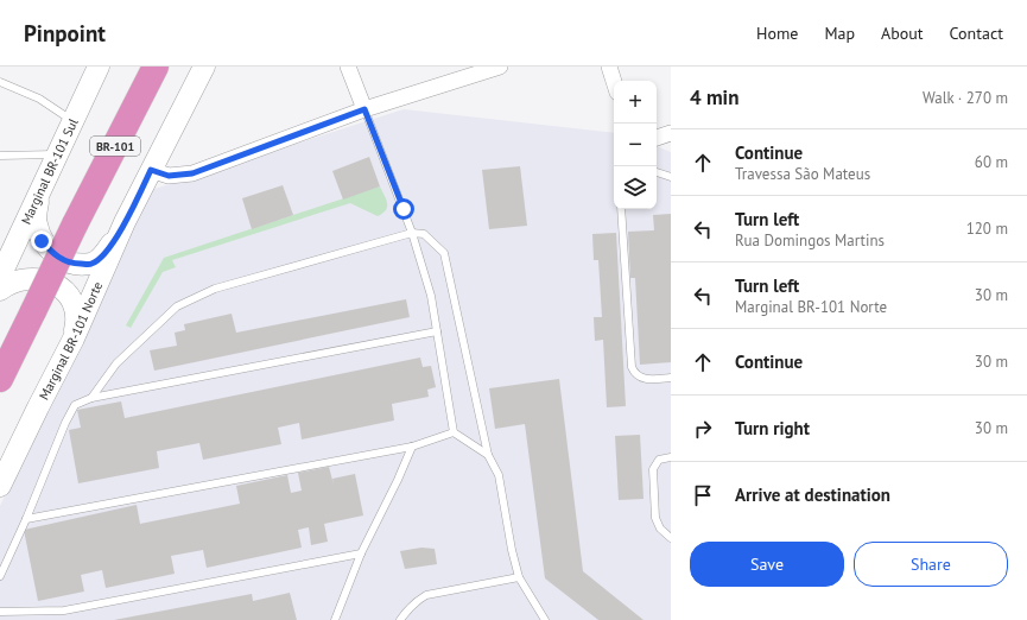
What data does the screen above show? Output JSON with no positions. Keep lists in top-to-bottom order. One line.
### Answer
{"streets":{"highway":["BR-101"],"main road":["Marginal BR-101 Sul","Marginal BR-101 Norte"]},"page":{"header":"Pinpoint","nav":["Home","Map","About","Contact"],"heading":["4 min","Walk · 270 m"],"map_buttons":["+","−"],"list":[["Continue","Travessa São Mateus","60 m"],["Turn left","Rua Domingos Martins","120 m"],["Turn left","Marginal BR-101 Norte","30 m"],["Continue","30 m"],["Turn right","30 m"],"Arrive at destination"],"buttons":["Save","Share"]}}
